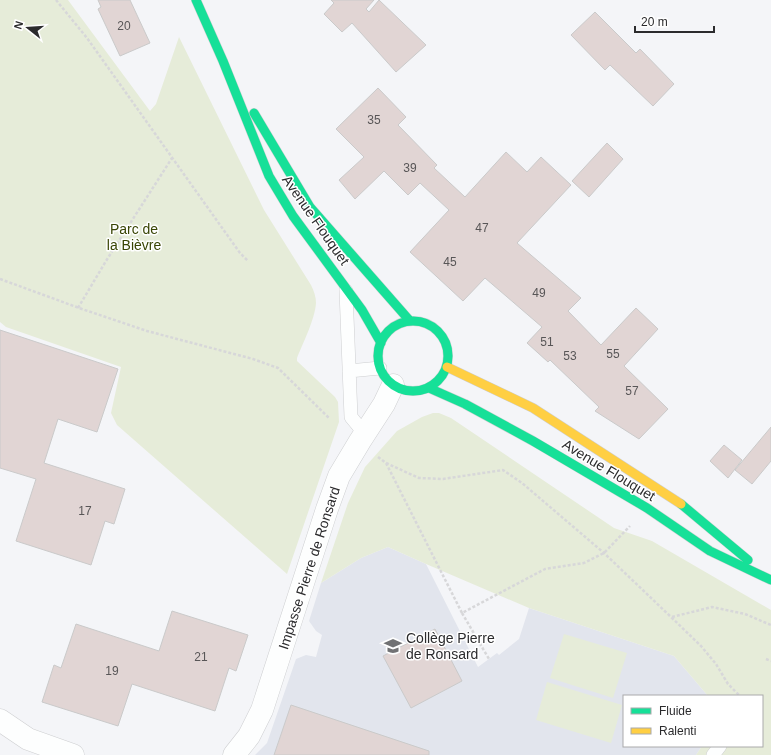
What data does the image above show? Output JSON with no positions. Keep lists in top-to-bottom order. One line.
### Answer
{"streets":{"main road":["Avenue Flouquet"],"street":["Impasse Pierre de Ronsard"]},"crossings":[["Avenue Flouquet","Impasse Pierre de Ronsard"]],"parks":["Parc de la Bièvre"],"places":{"school or university":["Collège Pierre de Ronsard"]},"house_numbers":["20","35","39","47","45","49","51","55","53","57","17","21","19"],"legend":["Fluide","Ralenti"],"scale_bar":"20 m","north":"left"}
